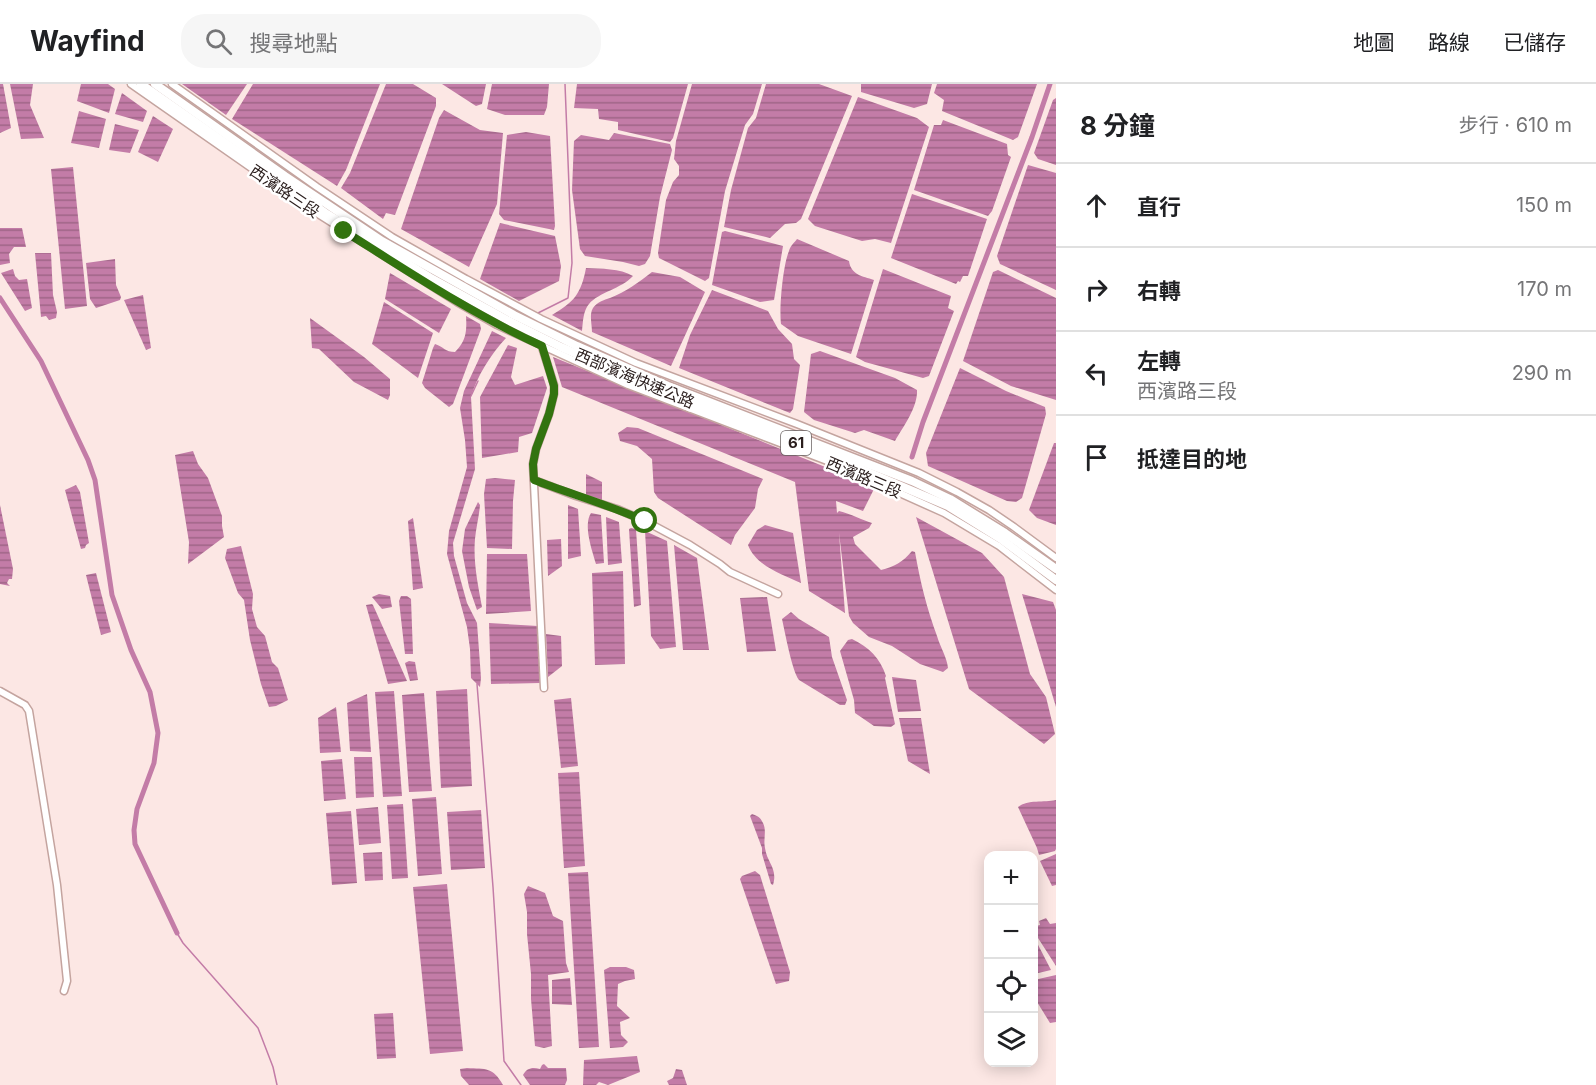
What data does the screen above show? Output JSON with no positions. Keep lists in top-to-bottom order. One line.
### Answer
{"streets":{"highway":["西部濱海快速公路","61"],"street":["西濱路三段"]},"page":{"header":"Wayfind","search":"搜尋地點","nav":["地圖","路線","已儲存"],"heading":["8 分鐘","步行 · 610 m"],"list":[["直行","150 m"],["右轉","170 m"],["左轉","西濱路三段","290 m"],"抵達目的地"],"map_buttons":["+","−"]}}
